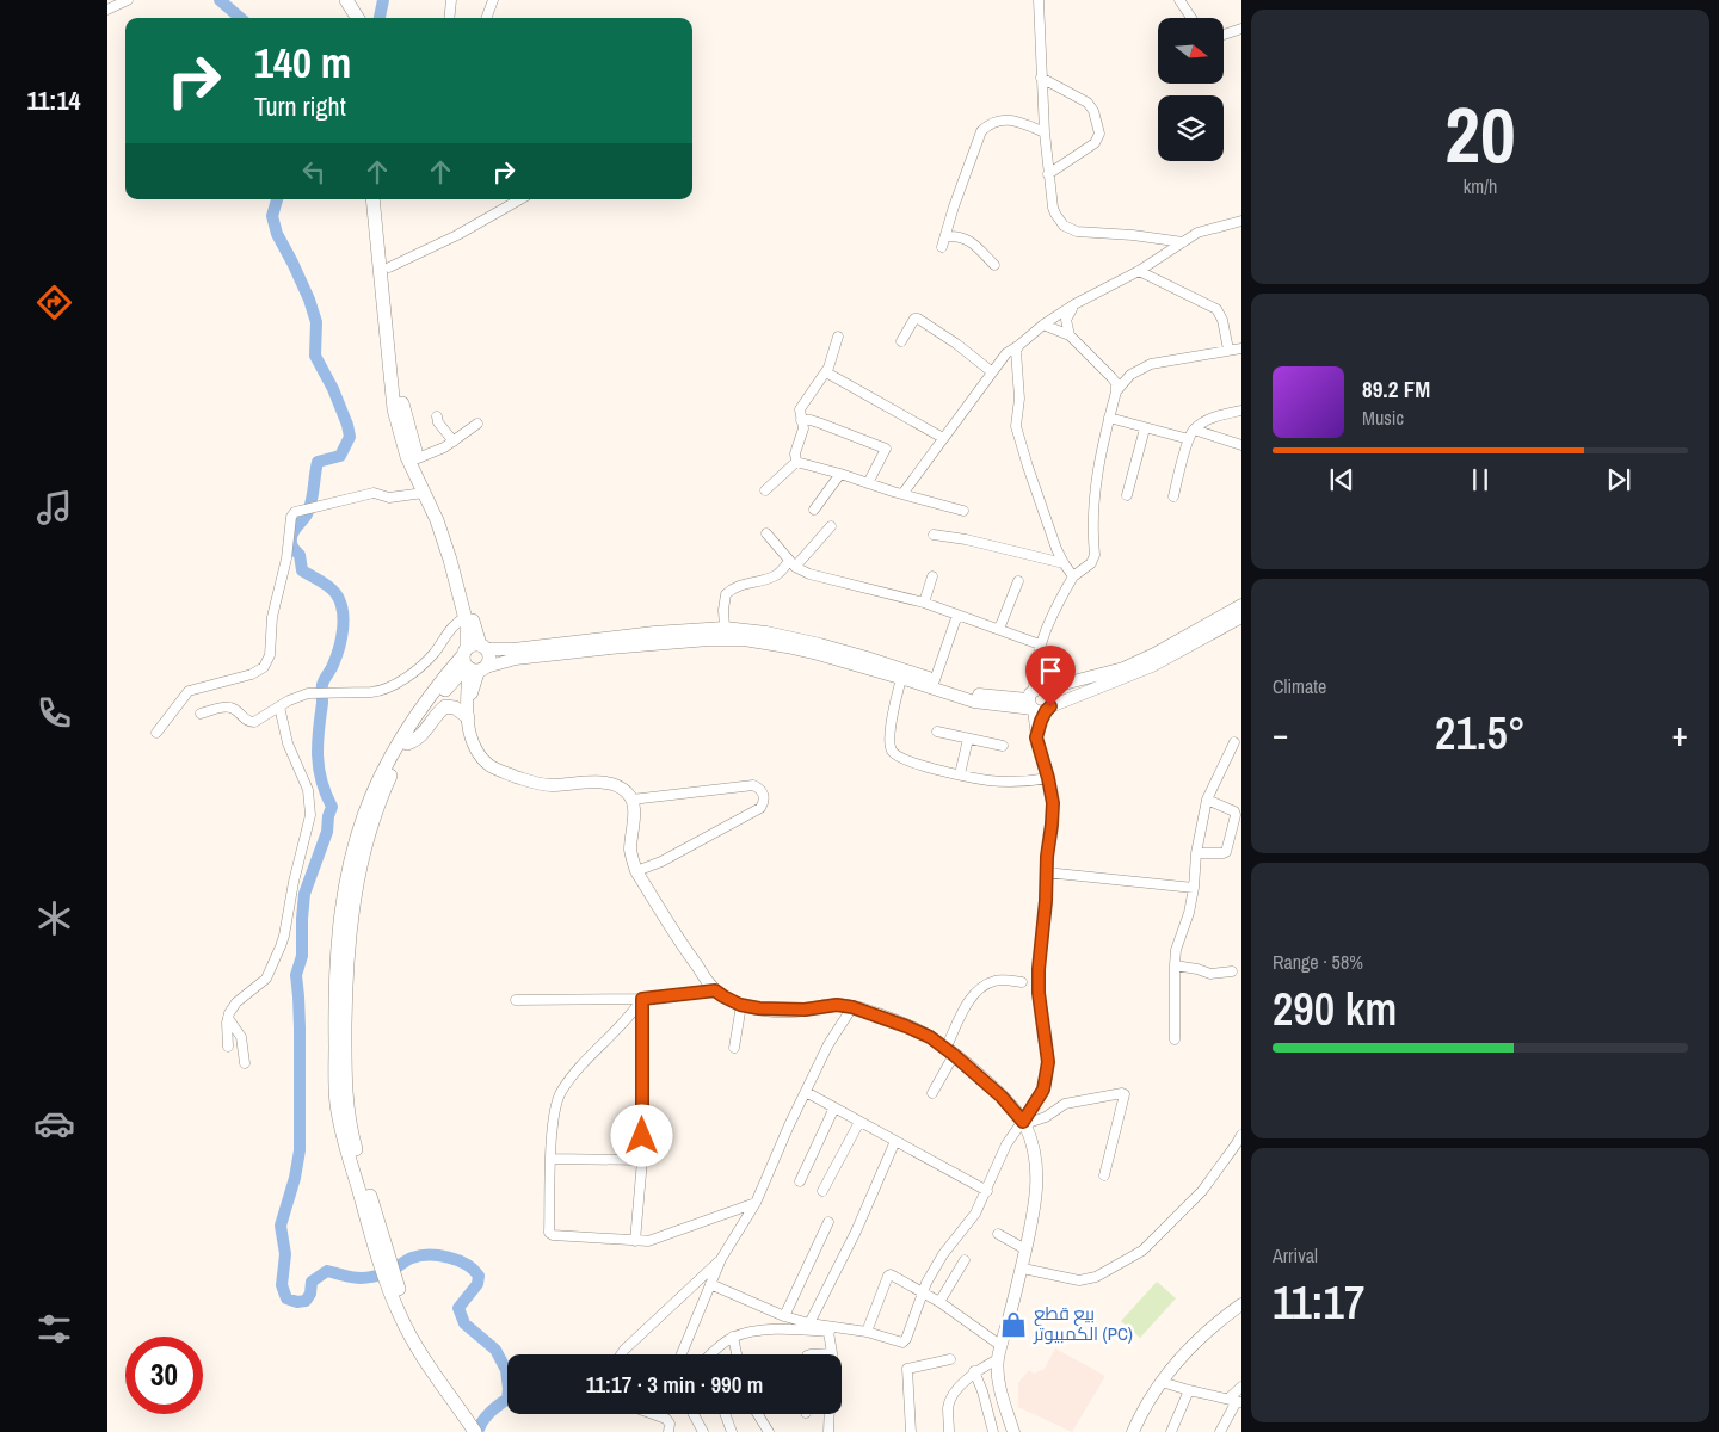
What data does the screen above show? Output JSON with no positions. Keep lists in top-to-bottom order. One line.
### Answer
{"places":{"shop":["بيع قطع الكمبيوتر (PC)"]},"north":"right","page":{"tabs":"11:14","tile":[["20","km/h"],"Climate",["Range · 58%","290 km"],["Arrival","11:17"]],"turn":["140 m","Turn right"],"song":["89.2 FM","Music"],"heat":["−","21.5°","+"],"limit":"30","trip":"11:17 · 3 min · 990 m"}}
